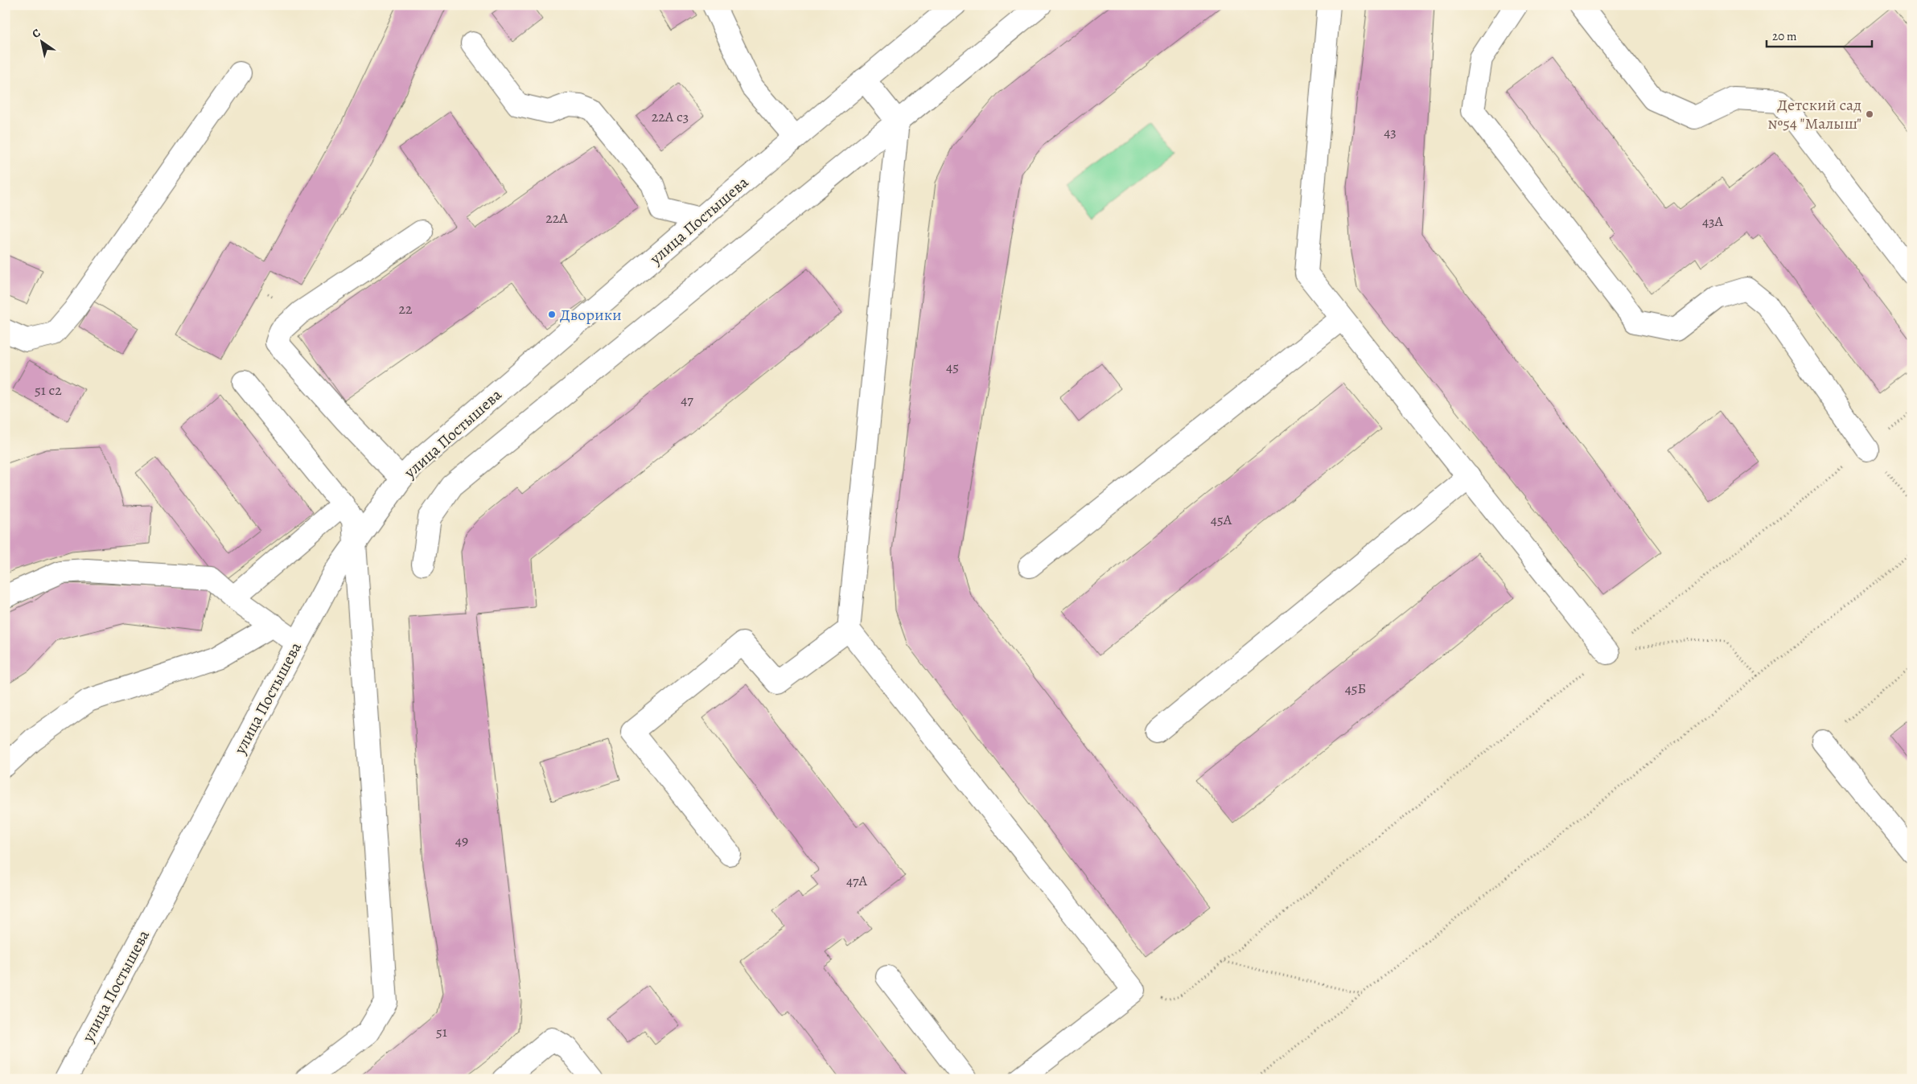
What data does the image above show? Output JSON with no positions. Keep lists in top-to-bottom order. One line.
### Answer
{"streets":{"street":["улица Постышева"]},"places":["Детский сад №54 \"Малыш\"","Дворики"],"house_numbers":["22А с3","43","22А","43А","22","45","51 с2","47","45А","45Б","49","47А","51"],"scale_bar":"20 m","north":"top left"}
